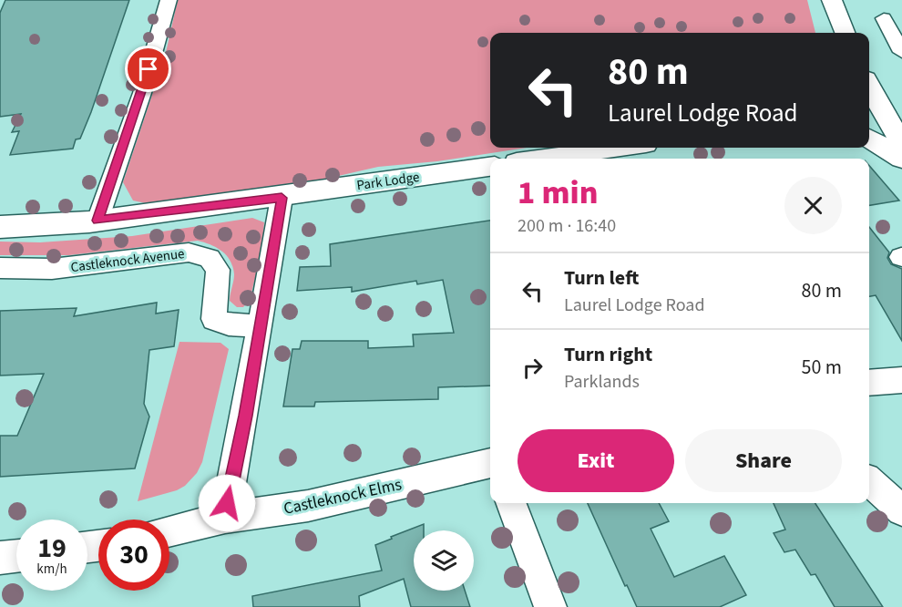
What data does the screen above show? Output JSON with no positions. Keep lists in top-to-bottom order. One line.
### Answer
{"streets":{"street":["Park Lodge","Castleknock Avenue","Castleknock Elms"]},"page":{"turn":["80 m","Laurel Lodge Road"],"heading":["1 min","200 m · 16:40"],"list":[{"name":"Turn left","note":"Laurel Lodge Road","value":"80 m"},{"name":"Turn right","note":"Parklands","value":"50 m"}],"buttons":["Exit","Share"],"speed":"19 km/h","limit":"30"}}
